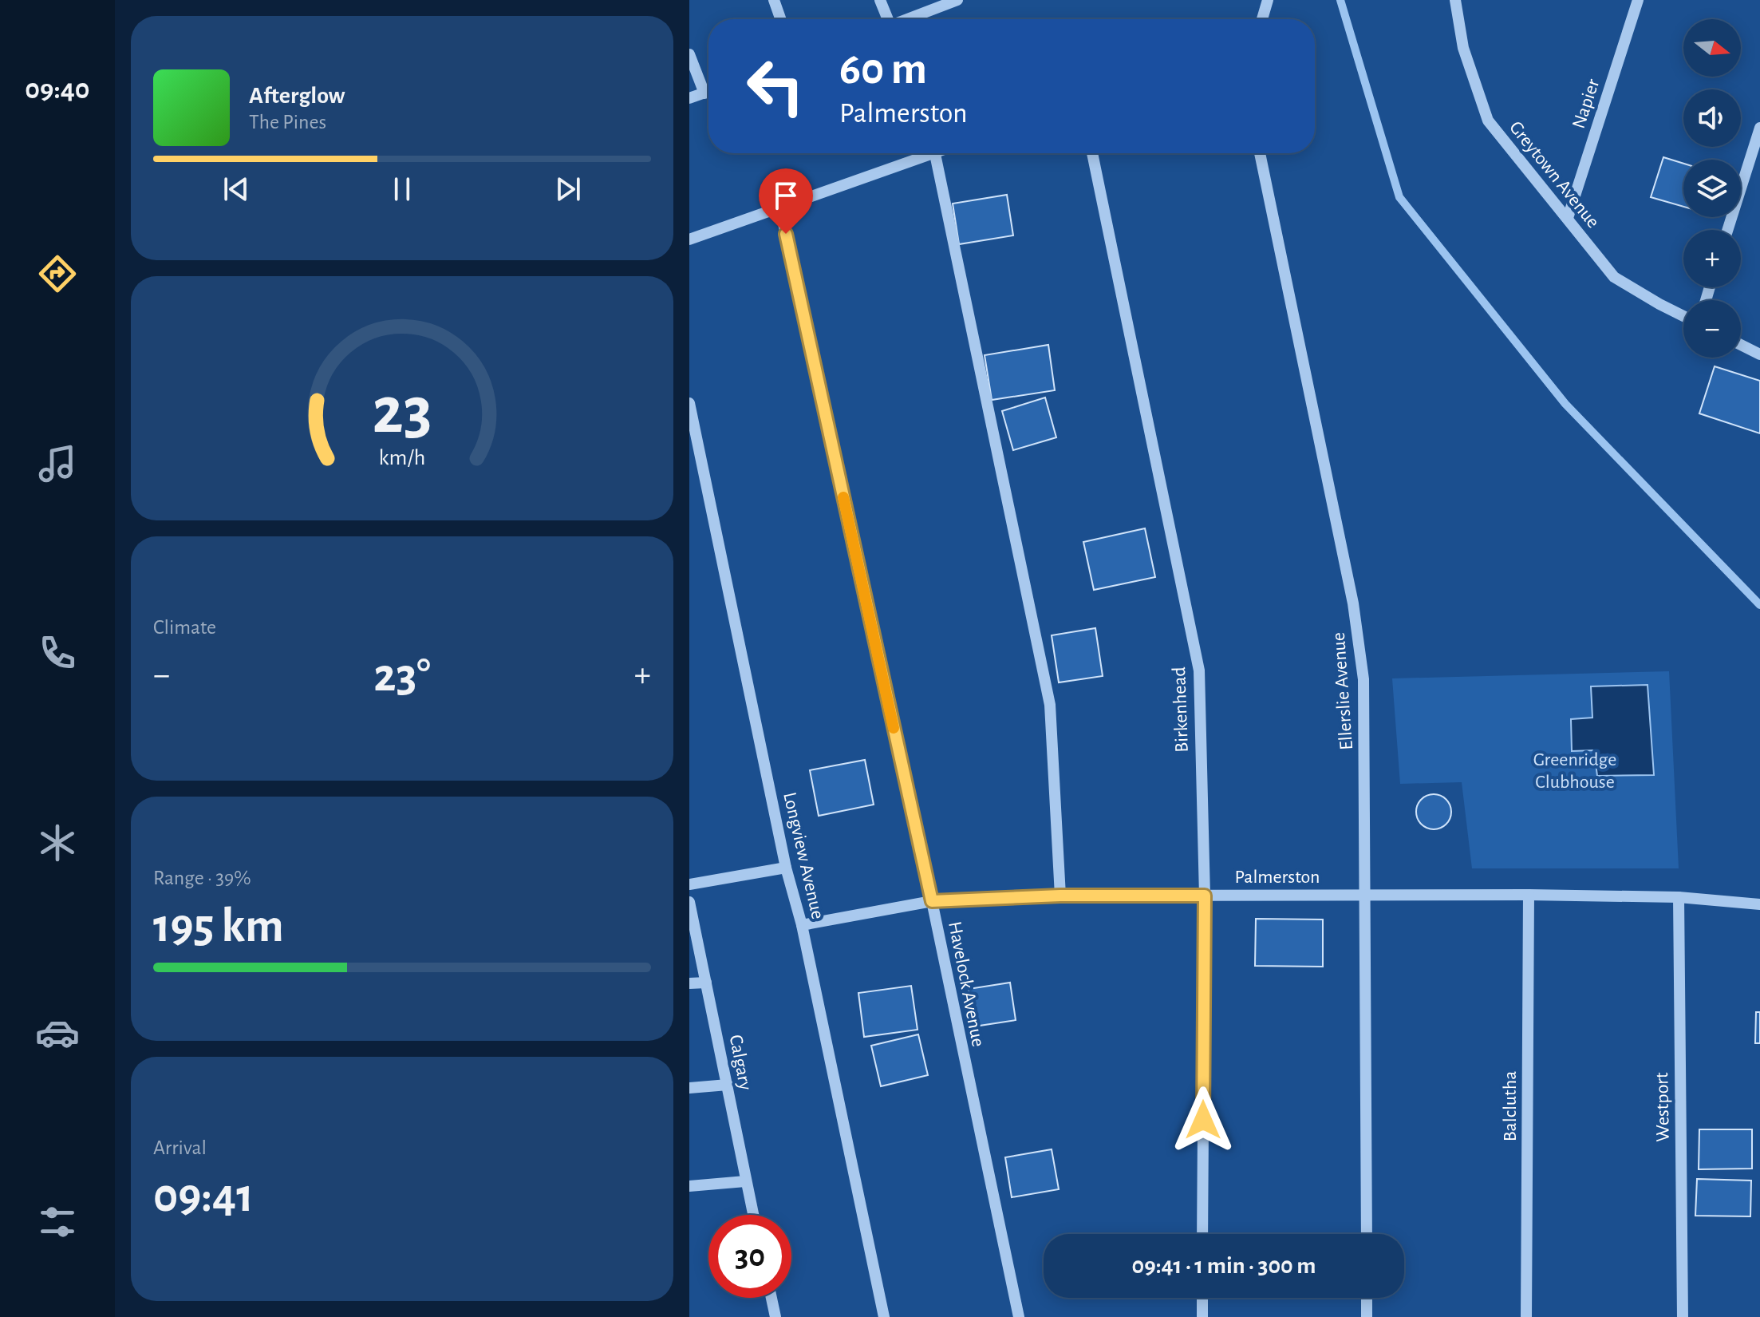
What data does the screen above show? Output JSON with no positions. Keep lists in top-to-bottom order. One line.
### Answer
{"streets":{"street":["Napier","Greytown Avenue","Ellerslie Avenue","Birkenhead","Longview Avenue","Palmerston","Havelock Avenue","Calgary","Balclutha","Westport"]},"crossings":[["Napier","Greytown Avenue"],["Ellerslie Avenue","Palmerston"],["Birkenhead","Palmerston"],["Longview Avenue","Palmerston"],["Palmerston","Havelock Avenue"],["Palmerston","Balclutha"],["Palmerston","Westport"]],"parks":["Greenridge Clubhouse"],"north":"right","page":{"tabs":"09:40","map_buttons":["+","−"],"turn":["60 m","Palmerston"],"song":["Afterglow","The Pines"],"tile":["Climate",["Range · 39%","195 km"],["Arrival","09:41"]],"heat":["−","23°","+"],"limit":"30","trip":"09:41 · 1 min · 300 m","gauge":["23","km/h"]}}
